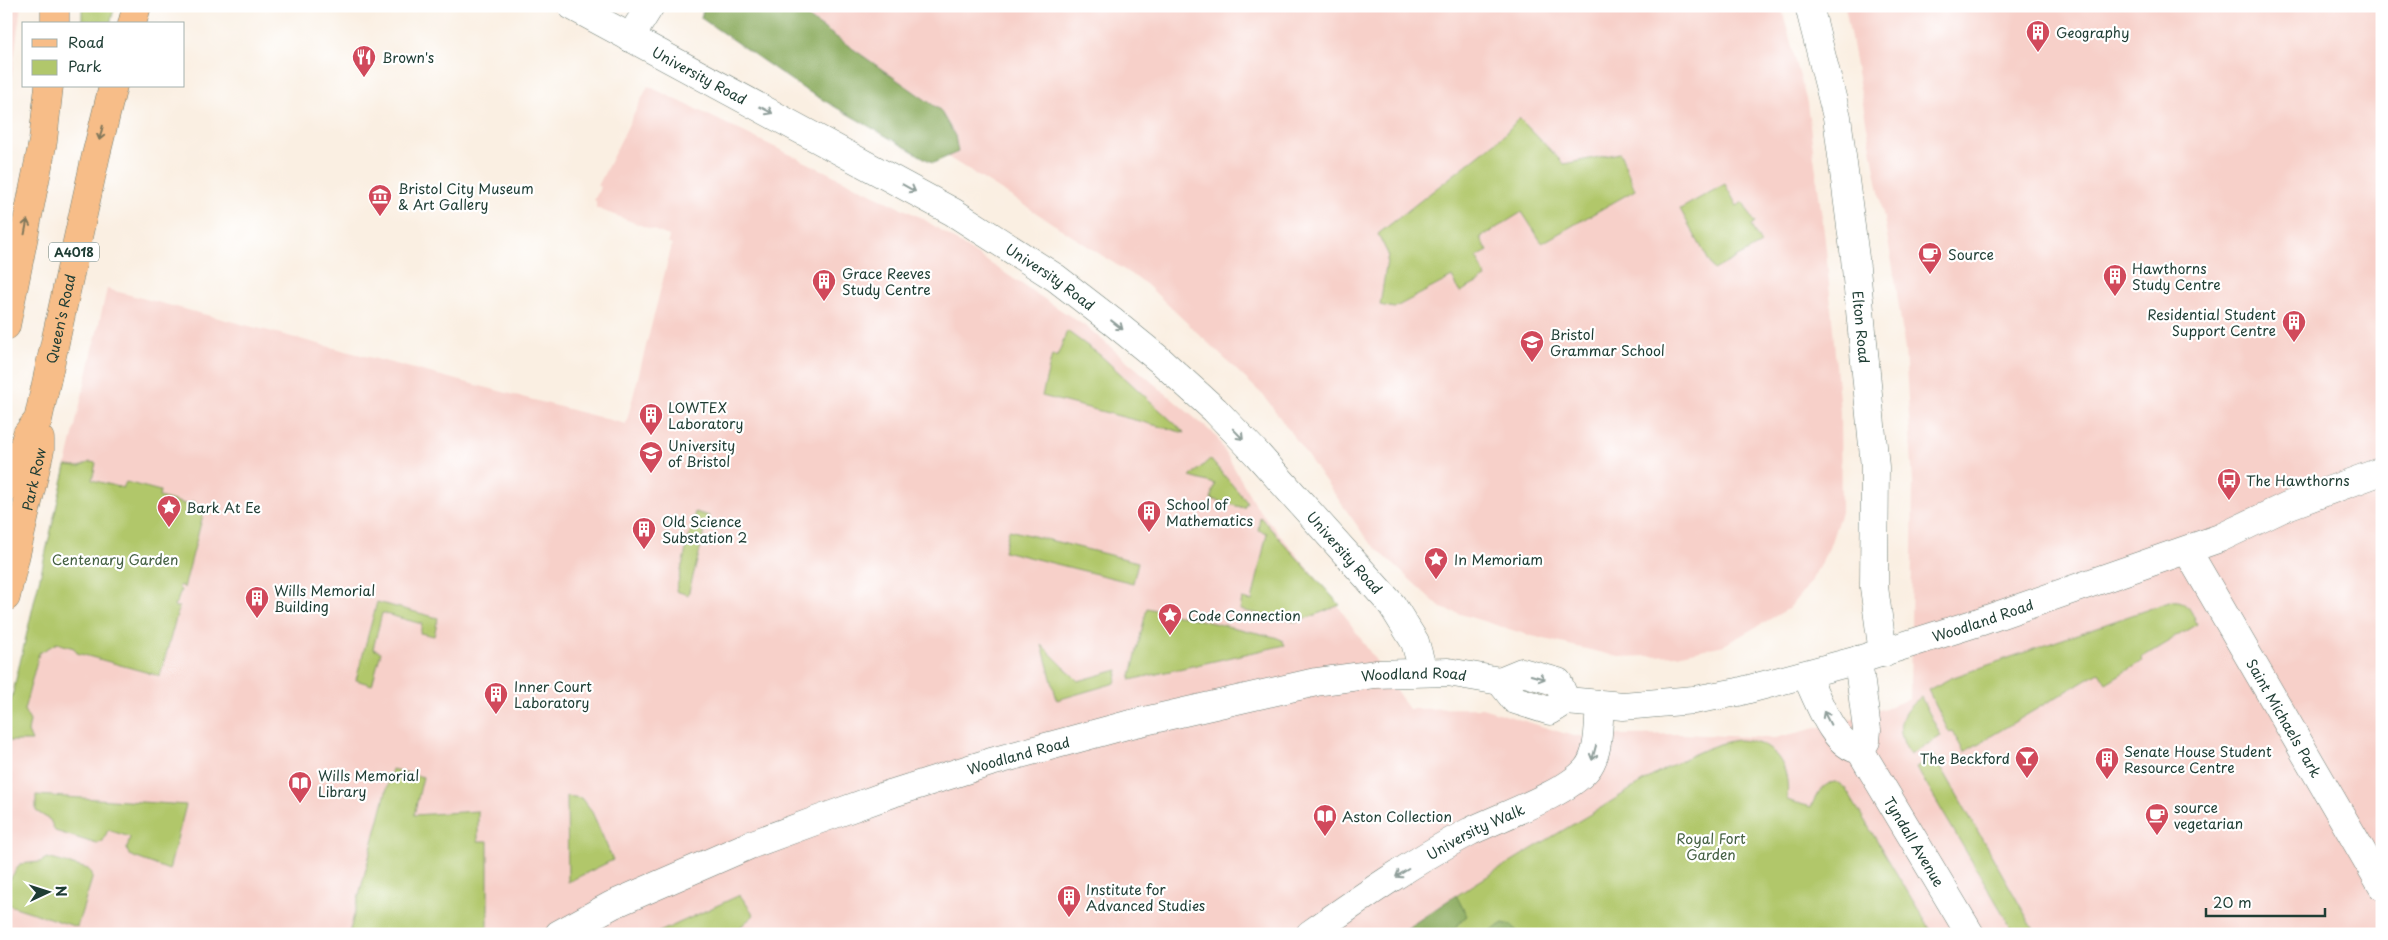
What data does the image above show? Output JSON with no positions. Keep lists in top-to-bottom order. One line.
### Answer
{"streets":{"main road":["A4018","Queen's Road","Park Row"],"street":["University Road","Elton Road","Woodland Road","Saint Michaels Park","University Walk","Tyndall Avenue"]},"crossings":[["University Road","Woodland Road"],["Queen's Road","Park Row"],["Elton Road","Woodland Road"],["Woodland Road","Saint Michaels Park"],["Woodland Road","University Walk"],["Woodland Road","Tyndall Avenue"]],"one_way":["University Road","University Walk"],"parks":["Centenary Garden","Royal Fort Garden"],"places":{"building":["Geography","Hawthorns Study Centre","Grace Reeves Study Centre","Residential Student Support Centre","LOWTEX Laboratory","School of Mathematics","Old Science Substation 2","Wills Memorial Building","Inner Court Laboratory","Senate House Student Resource Centre","Institute for Advanced Studies"],"restaurant":["Brown's"],"museum":["Bristol City Museum & Art Gallery"],"cafe":["Source","source vegetarian"],"school or university":["Bristol Grammar School","University of Bristol"],"bus stop":["The Hawthorns"],"place":["Bark At Ee","In Memoriam","Code Connection"],"bar":["The Beckford"],"library":["Wills Memorial Library","Aston Collection"]},"legend":["Road","Park"],"scale_bar":"20 m","north":"right"}
